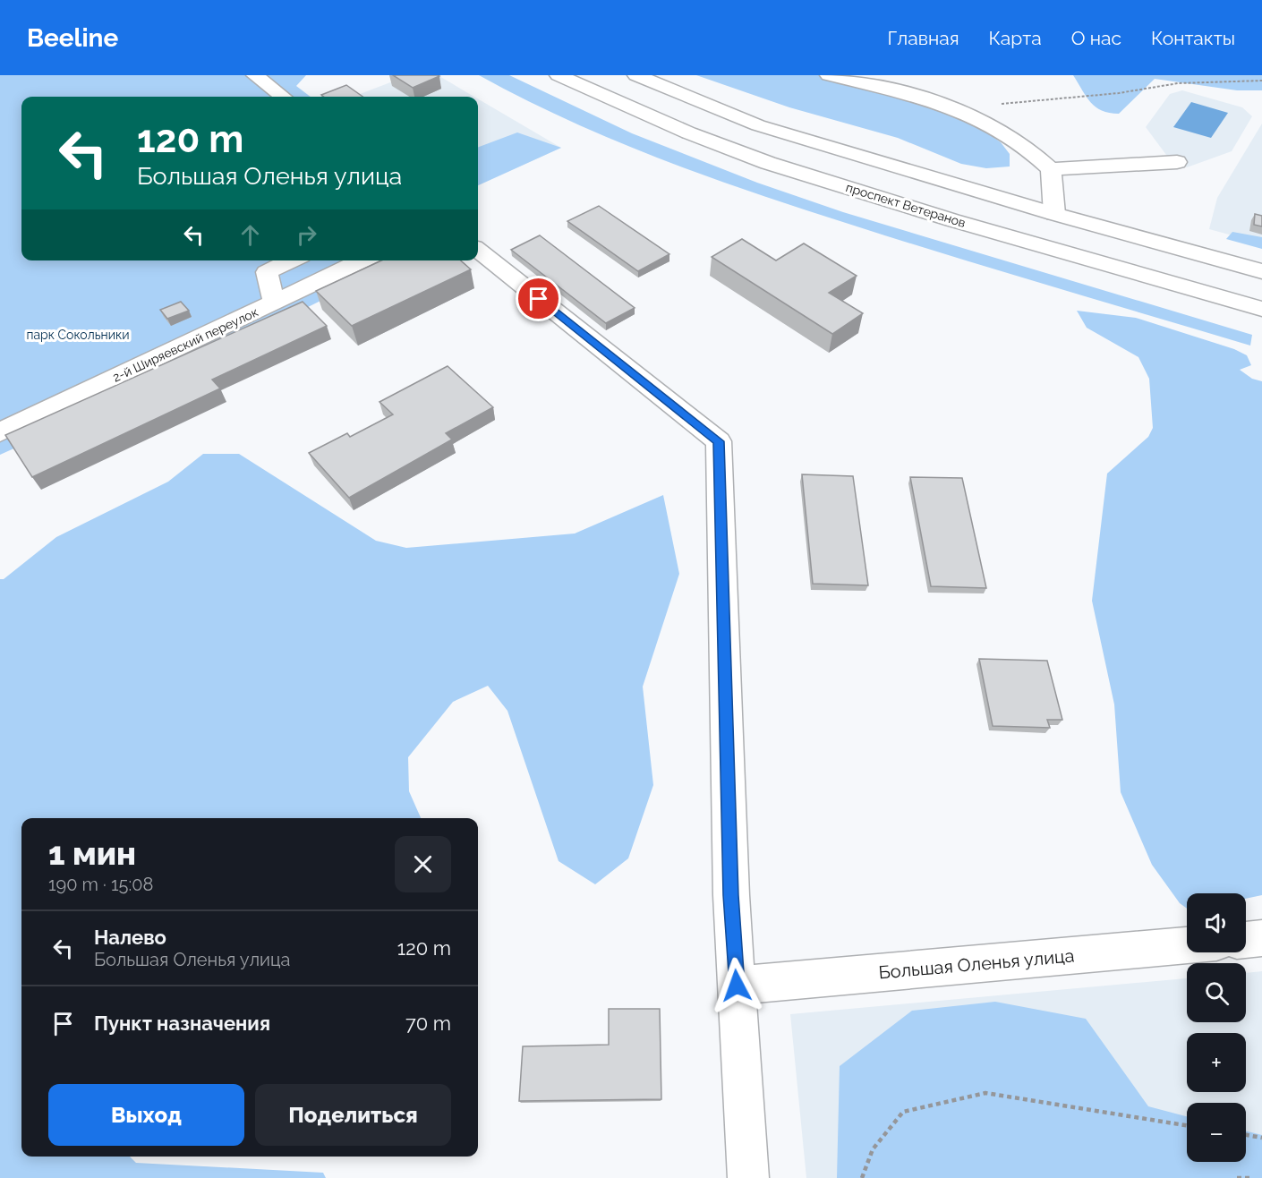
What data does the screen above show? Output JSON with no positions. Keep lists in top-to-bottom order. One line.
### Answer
{"streets":{"main road":["проспект Ветеранов","2-й Ширяевский переулок","Большая Оленья улица"]},"parks":["парк Сокольники"],"page":{"header":"Beeline","nav":["Главная","Карта","О нас","Контакты"],"turn":["120 m","Большая Оленья улица"],"heading":["1 мин","190 m · 15:08"],"map_buttons":["+","−"],"list":[{"name":"Налево","note":"Большая Оленья улица","value":"120 m"},{"name":"Пункт назначения","value":"70 m"}],"buttons":["Выход","Поделиться"]}}
